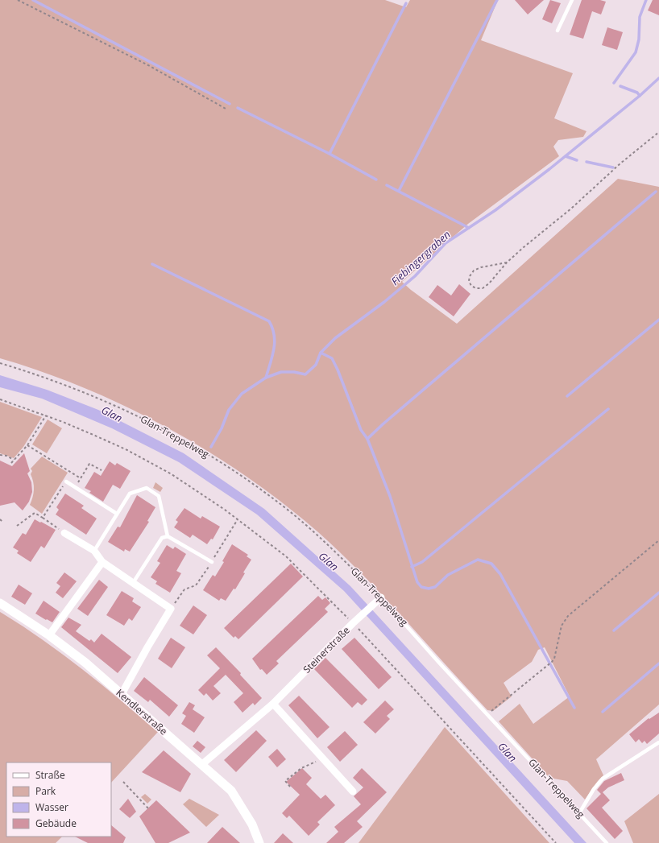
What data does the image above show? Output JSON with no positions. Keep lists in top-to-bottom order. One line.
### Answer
{"streets":{"street":["Steinerstraße","Kendlerstraße"],"lane":["Glan-Treppelweg"]},"crossings":[["Glan-Treppelweg","Steinerstraße"],["Steinerstraße","Kendlerstraße"]],"water":["Fiebingergraben","Glan"],"legend":["Straße","Park","Wasser","Gebäude"]}
